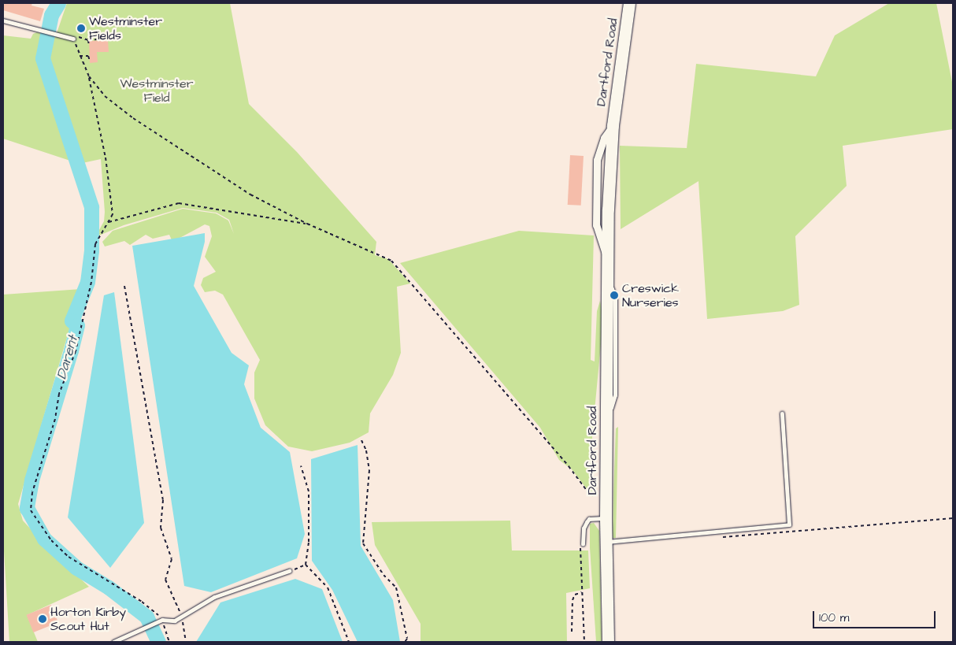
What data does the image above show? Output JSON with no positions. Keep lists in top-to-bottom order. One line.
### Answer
{"streets":{"main road":["Dartford Road"]},"water":["Darent"],"parks":["Westminster Field"],"places":["Westminster Fields","Creswick Nurseries","Horton Kirby Scout Hut"],"scale_bar":"100 m"}
